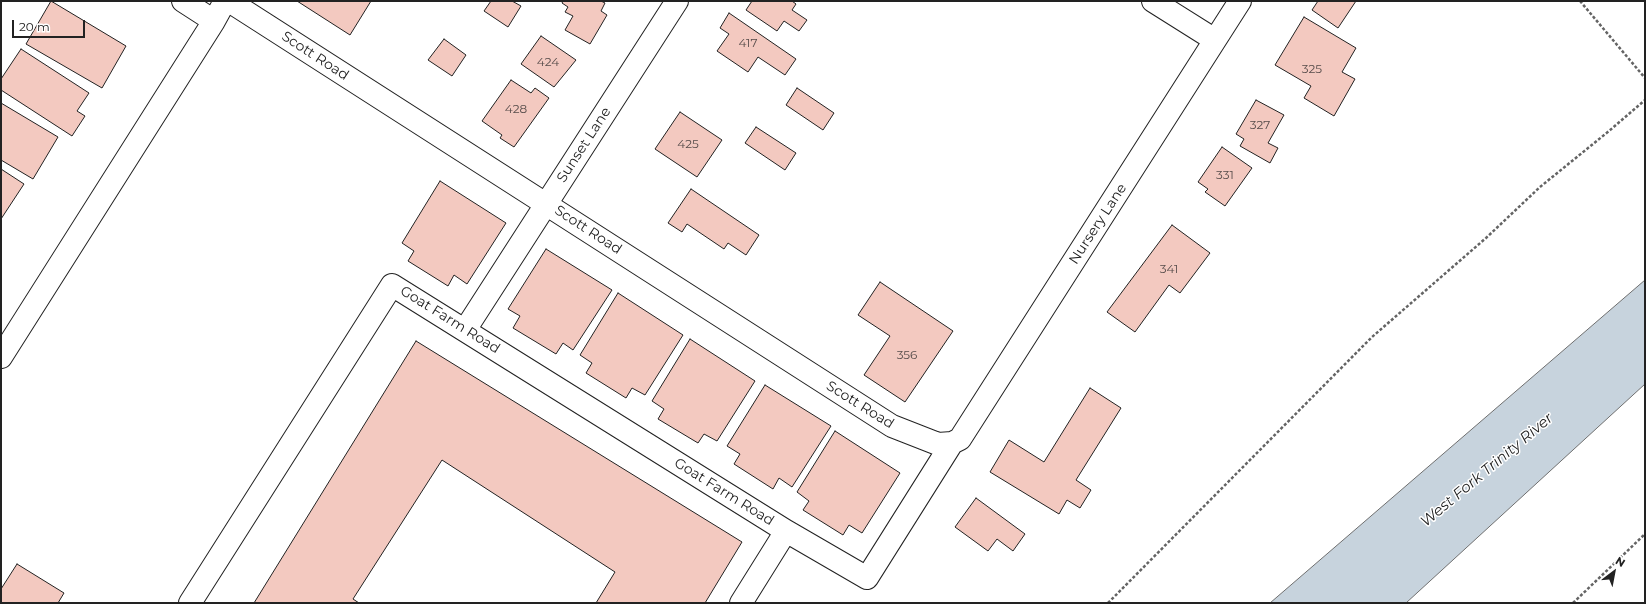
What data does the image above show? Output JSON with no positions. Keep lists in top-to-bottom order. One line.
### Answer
{"streets":{"street":["Scott Road","Sunset Lane","Nursery Lane","Goat Farm Road"]},"crossings":[["Scott Road","Sunset Lane"],["Scott Road","Nursery Lane"],["Scott Road","Goat Farm Road"],["Sunset Lane","Goat Farm Road"],["Nursery Lane","Goat Farm Road"]],"water":["West Fork Trinity River"],"house_numbers":["417","424","325","428","327","425","331","341","356"],"scale_bar":"20 m","north":"top right"}
